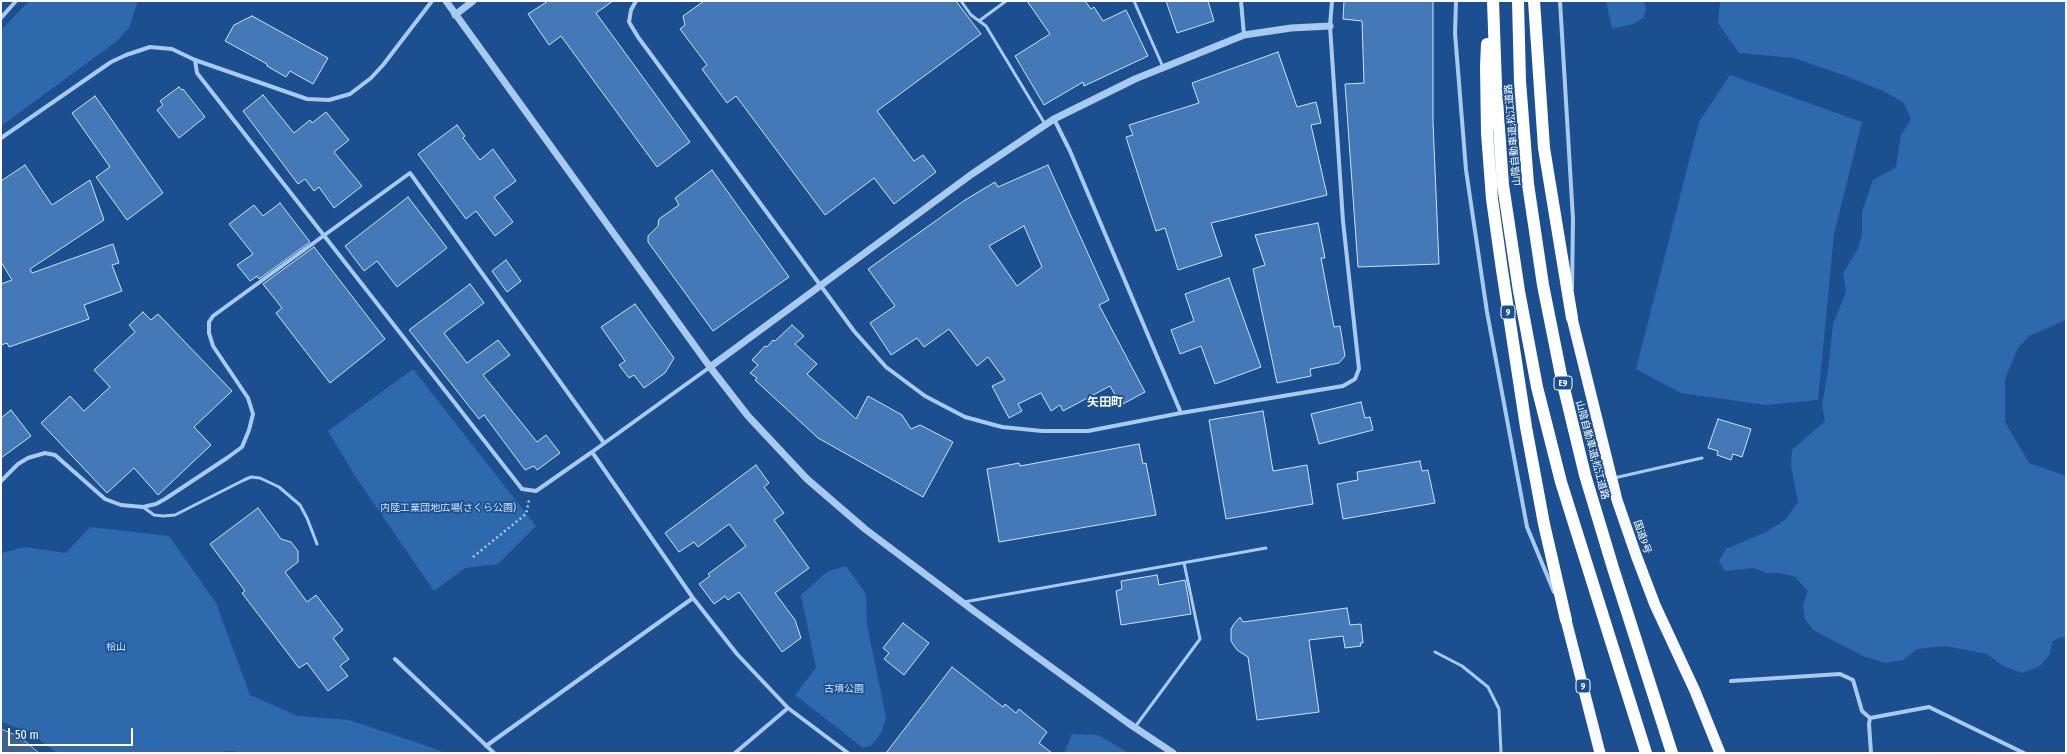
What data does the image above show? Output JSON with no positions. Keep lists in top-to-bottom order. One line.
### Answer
{"streets":{"highway":["山陰自動車道;松江道路","9","E9","国道9号"]},"crossings":[["山陰自動車道;松江道路","9"]],"districts":["矢田町"],"parks":["内陸工業団地広場(さくら公園)","桧山","古墳公園"],"scale_bar":"50 m"}
